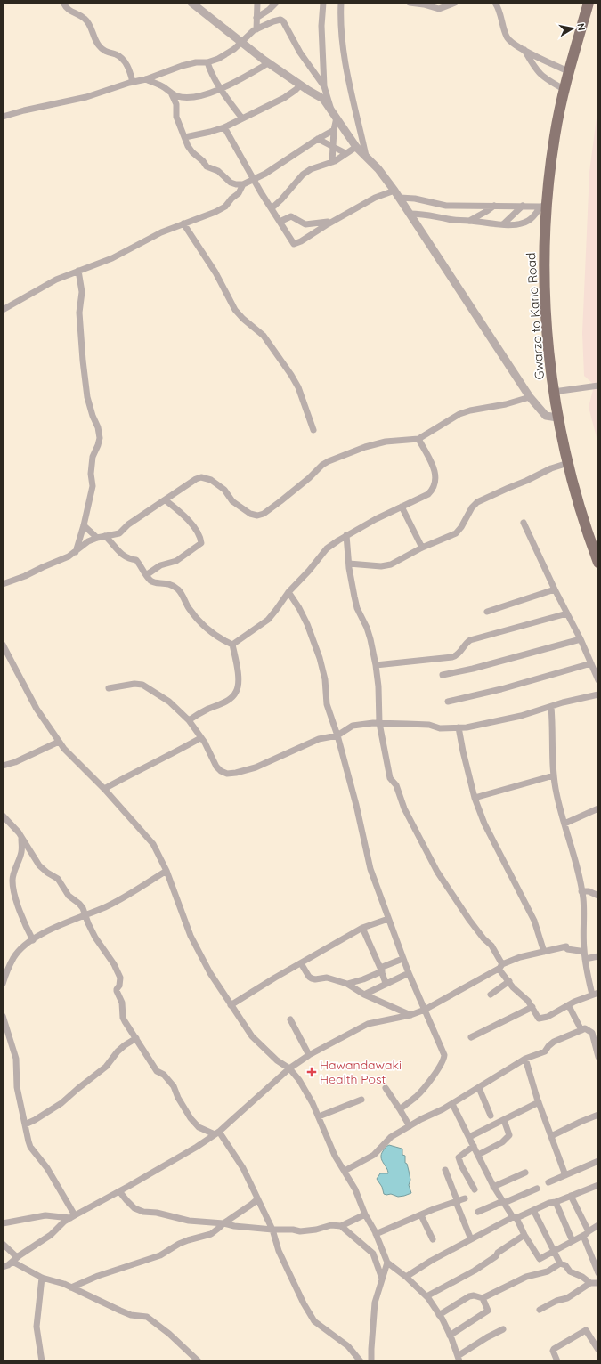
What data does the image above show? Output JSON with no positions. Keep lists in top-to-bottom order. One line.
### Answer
{"streets":{"main road":["Gwarzo to Kano Road"]},"places":{"health":["Hawandawaki Health Post"]},"north":"right"}
